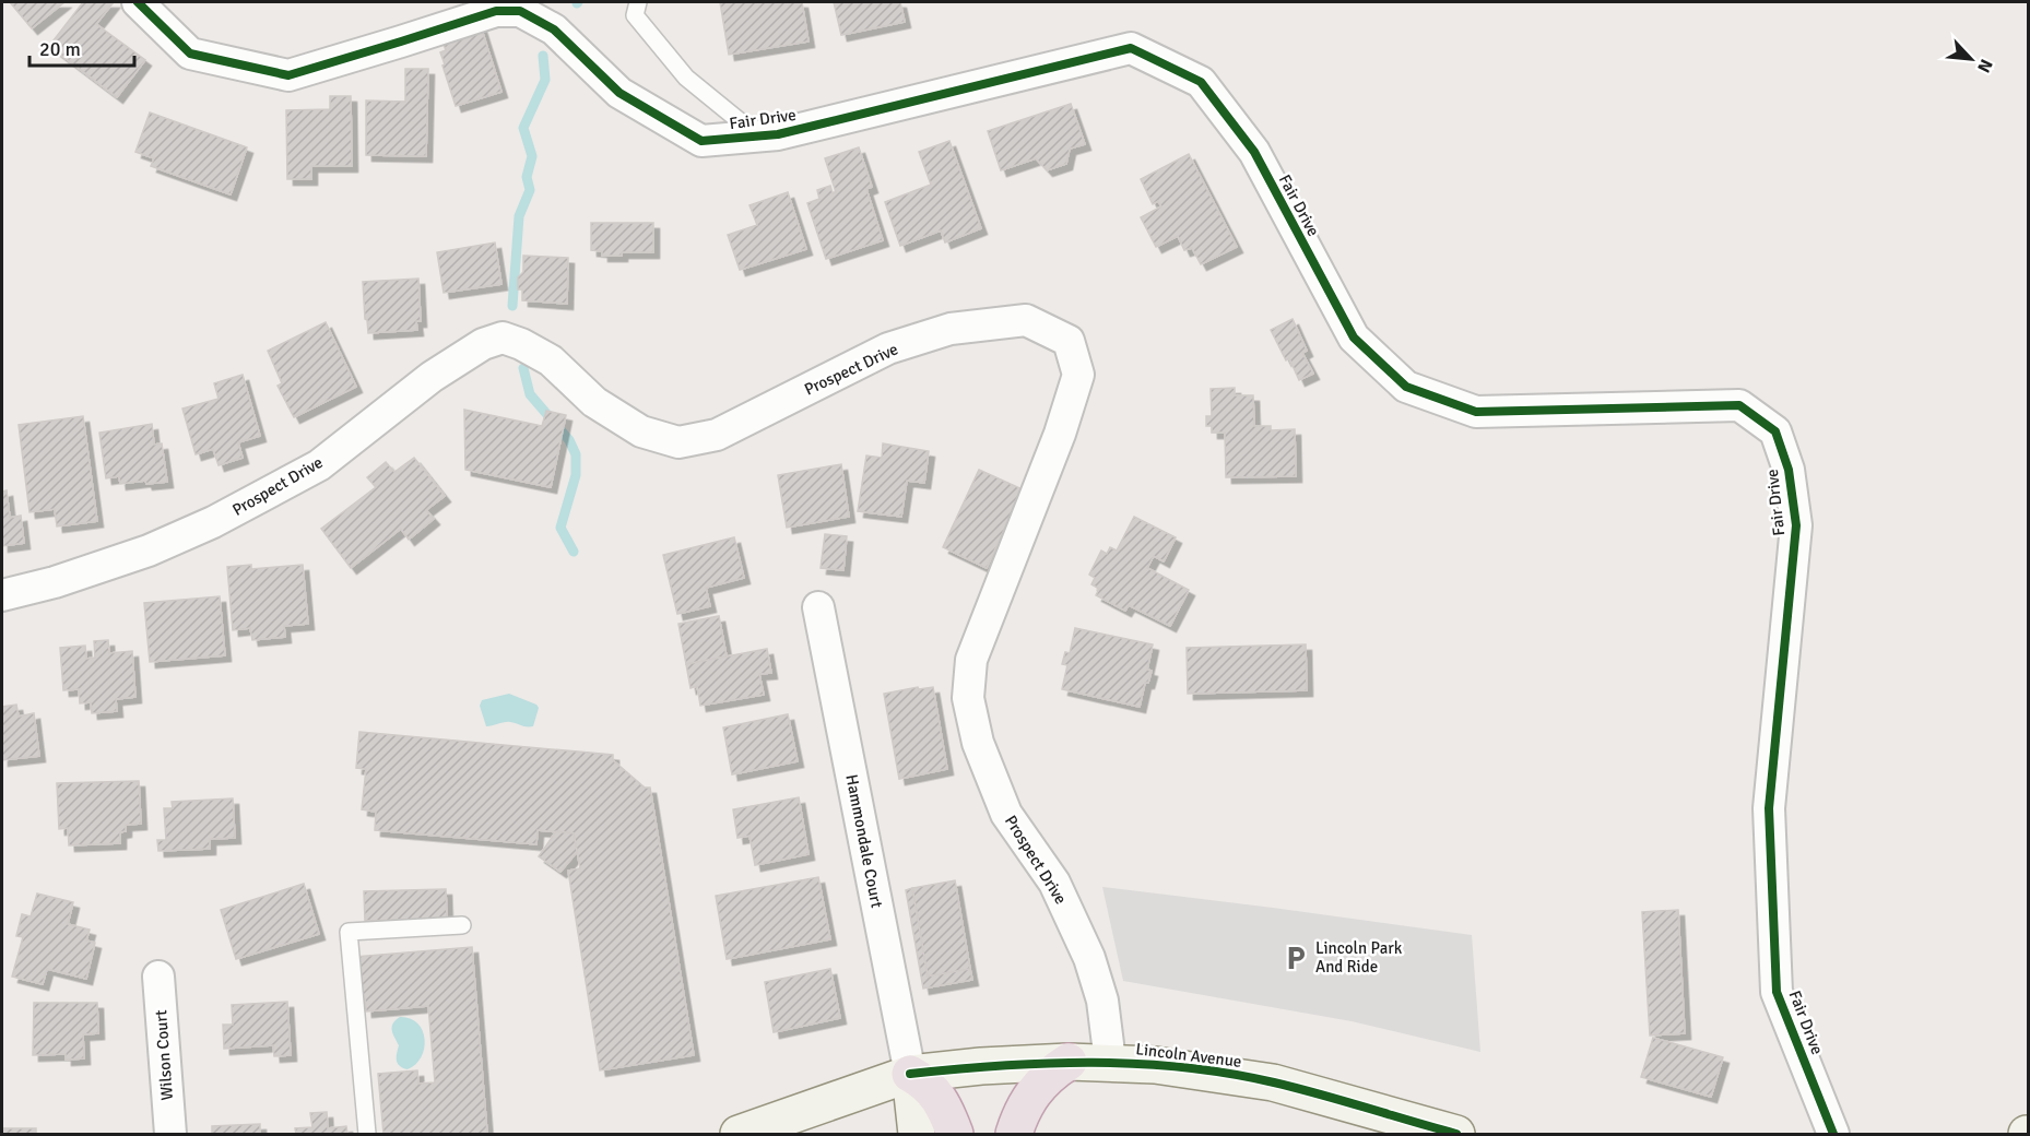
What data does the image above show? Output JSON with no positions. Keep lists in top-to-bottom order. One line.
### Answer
{"streets":{"main road":["Lincoln Avenue"],"street":["Fair Drive","Prospect Drive","Hammondale Court","Wilson Court"]},"crossings":[["Prospect Drive","Lincoln Avenue"],["Hammondale Court","Lincoln Avenue"]],"places":{"parking":["Lincoln Park And Ride"]},"scale_bar":"20 m","north":"bottom right"}
